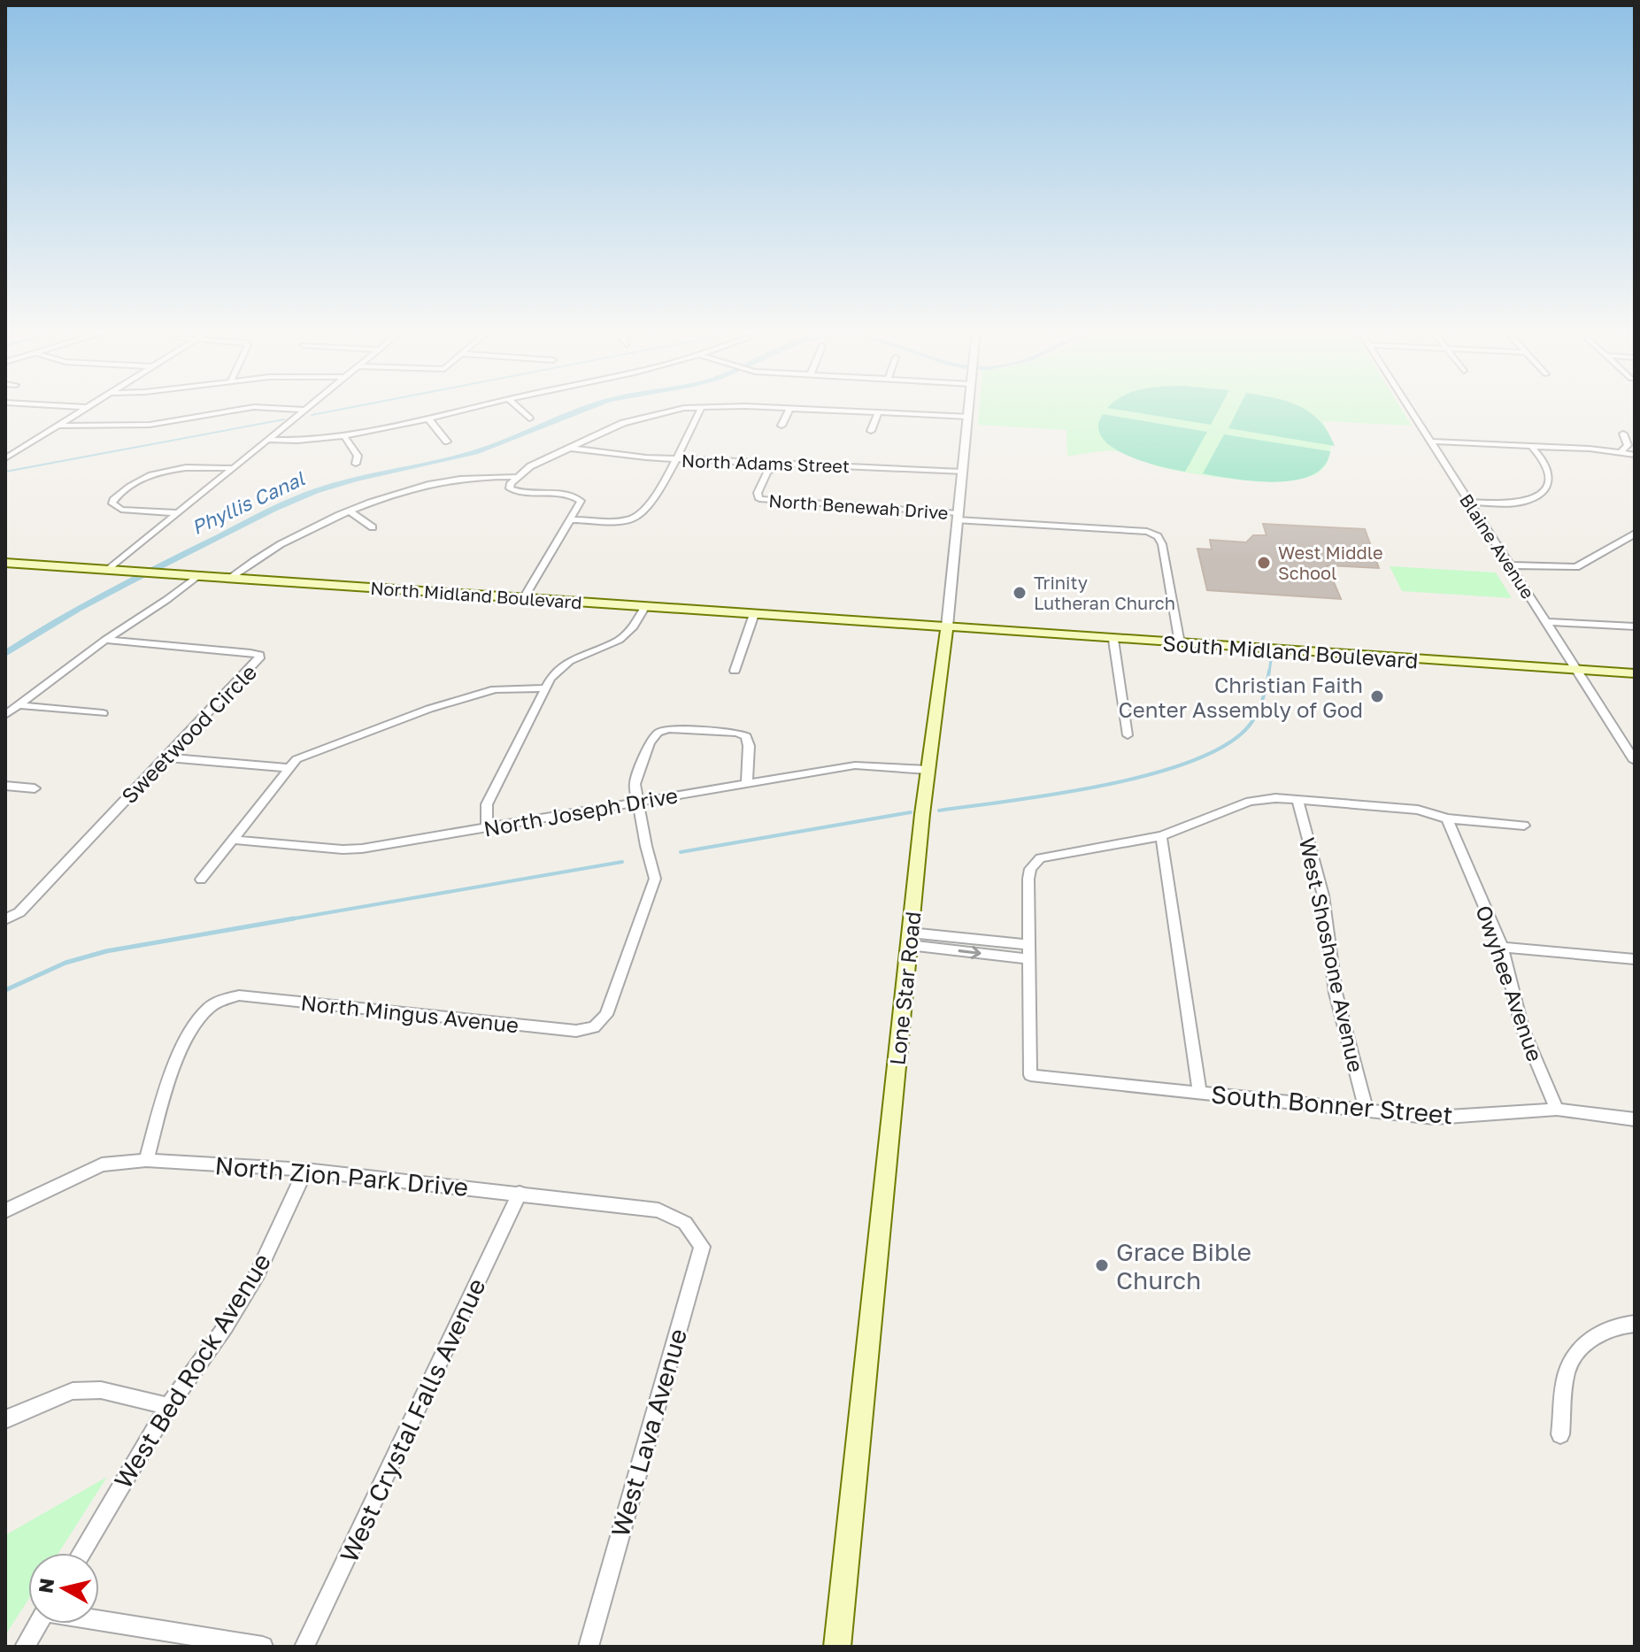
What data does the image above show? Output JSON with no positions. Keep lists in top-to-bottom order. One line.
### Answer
{"streets":{"main road":["North Midland Boulevard","South Midland Boulevard","Lone Star Road"],"street":["North Adams Street","North Benewah Drive","Blaine Avenue","Sweetwood Circle","North Joseph Drive","West Shoshone Avenue","Owyhee Avenue","North Mingus Avenue","South Bonner Street","North Zion Park Drive","West Bed Rock Avenue","West Crystal Falls Avenue","West Lava Avenue"]},"crossings":[["North Adams Street","North Benewah Drive"],["North Adams Street","Lone Star Road"],["North Benewah Drive","Lone Star Road"],["Blaine Avenue","South Midland Boulevard"],["North Midland Boulevard","South Midland Boulevard"],["North Midland Boulevard","Lone Star Road"],["South Midland Boulevard","Lone Star Road"],["North Joseph Drive","Lone Star Road"],["North Joseph Drive","North Mingus Avenue"],["West Shoshone Avenue","South Bonner Street"],["Owyhee Avenue","South Bonner Street"],["North Mingus Avenue","North Zion Park Drive"],["North Zion Park Drive","West Bed Rock Avenue"],["North Zion Park Drive","West Crystal Falls Avenue"],["North Zion Park Drive","West Lava Avenue"]],"water":["Phyllis Canal"],"places":["West Middle School","Trinity Lutheran Church","Christian Faith Center Assembly of God","Grace Bible Church"],"north":"left"}
